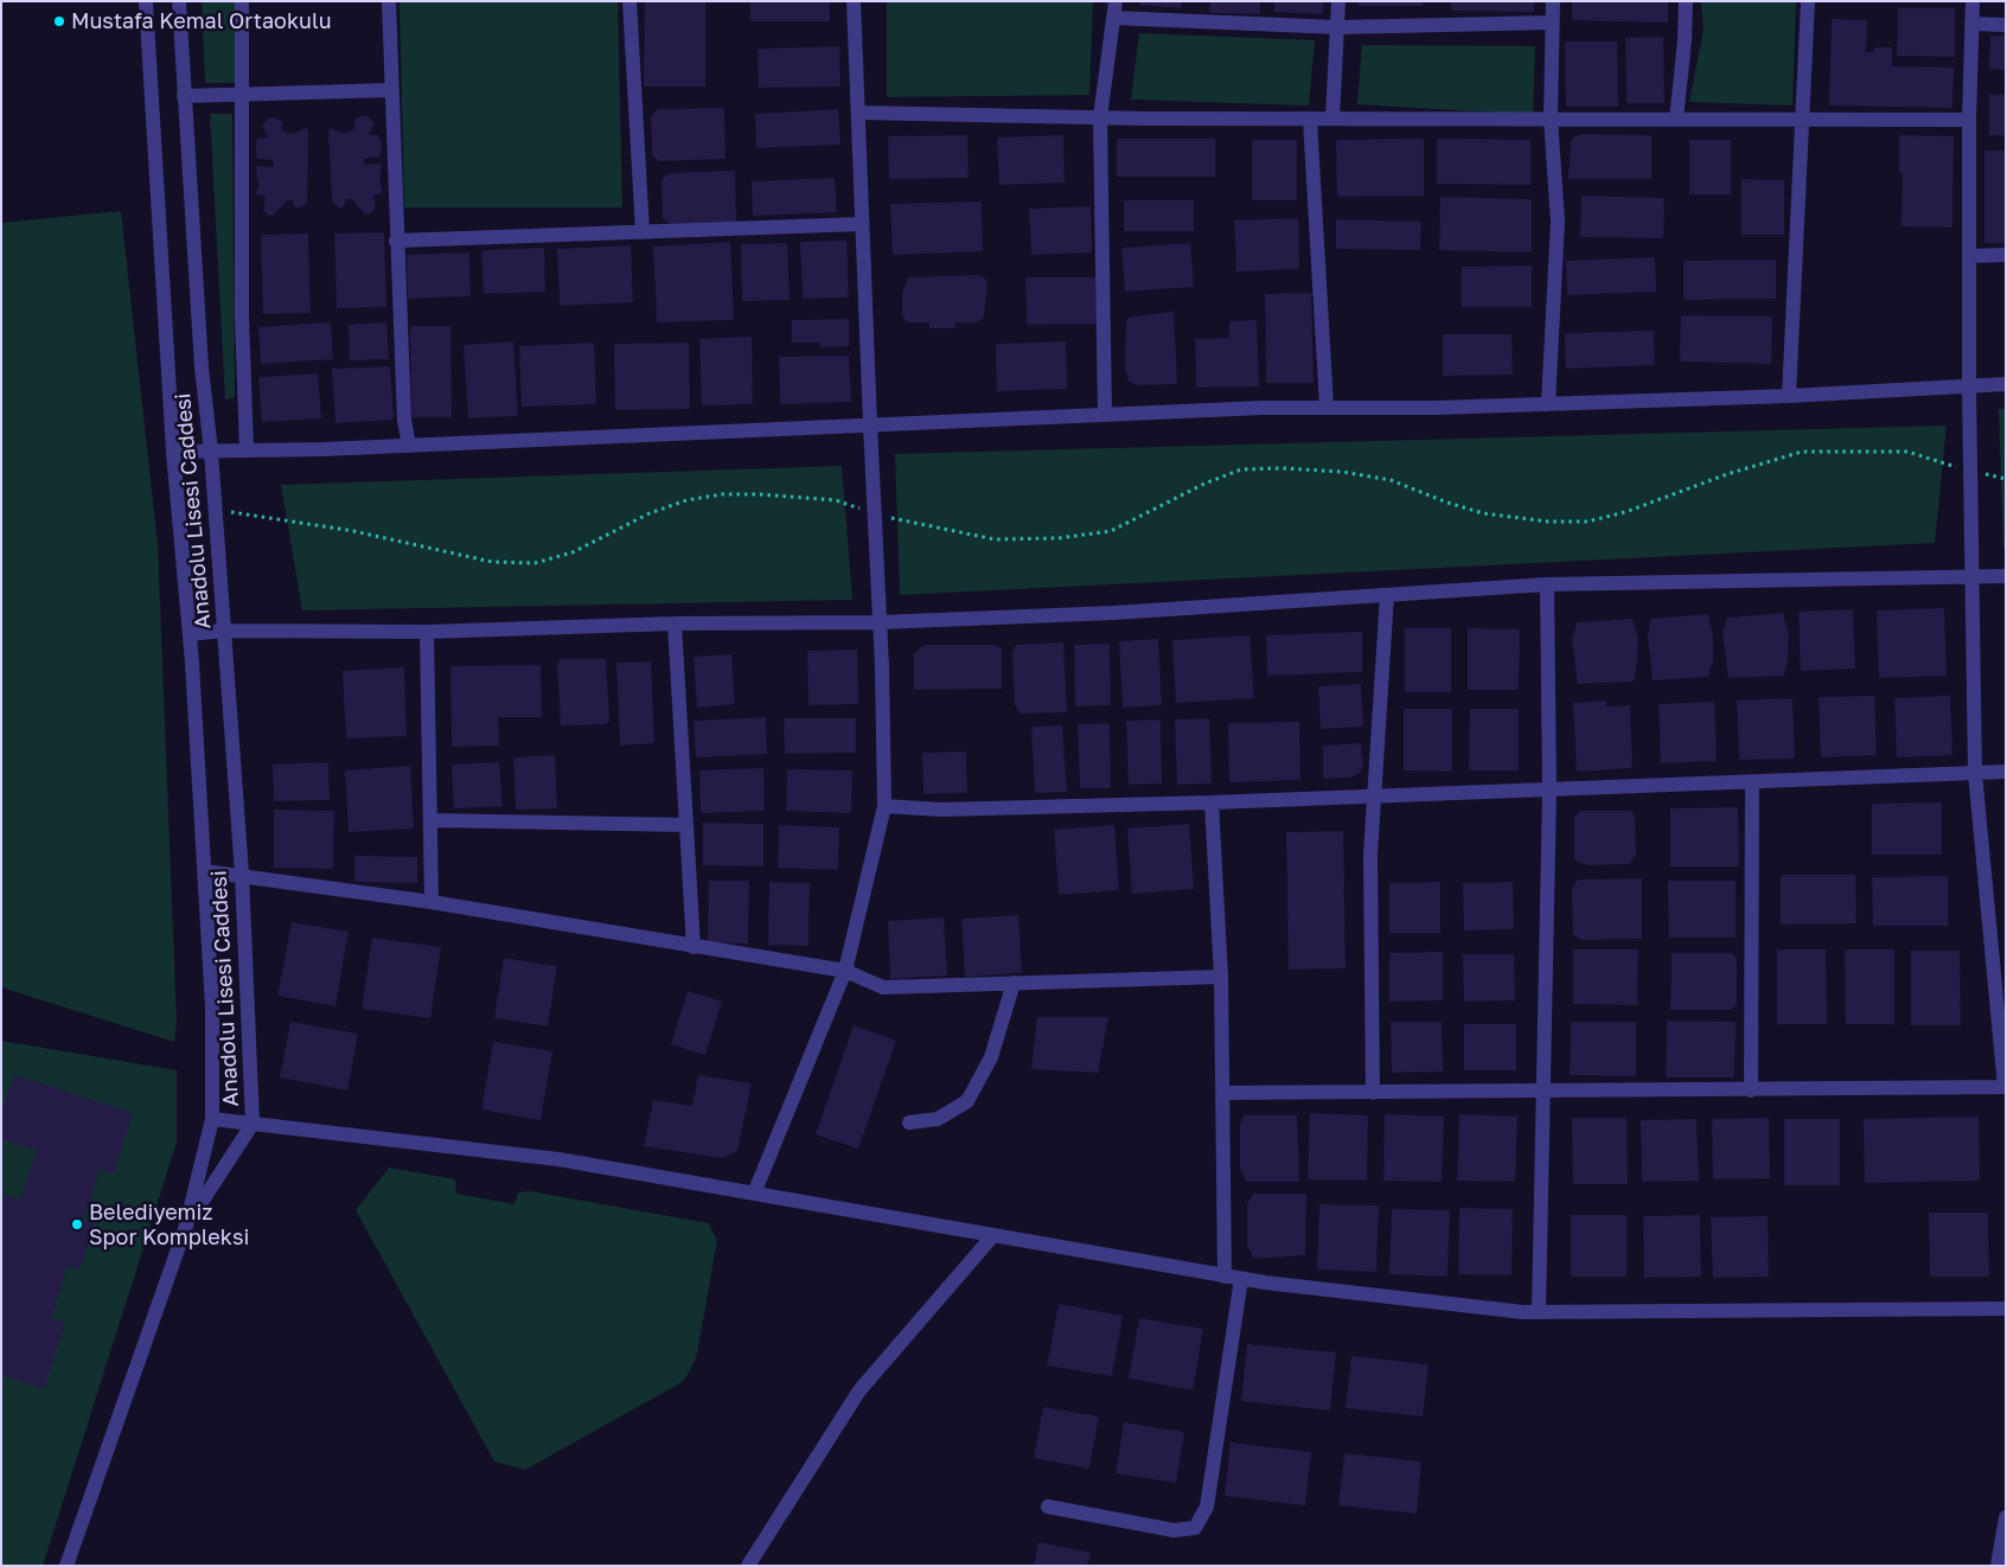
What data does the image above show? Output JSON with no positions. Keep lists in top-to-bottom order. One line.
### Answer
{"streets":{"street":["Anadolu Lisesi Caddesi"]},"places":["Mustafa Kemal Ortaokulu","Belediyemiz Spor Kompleksi"]}
